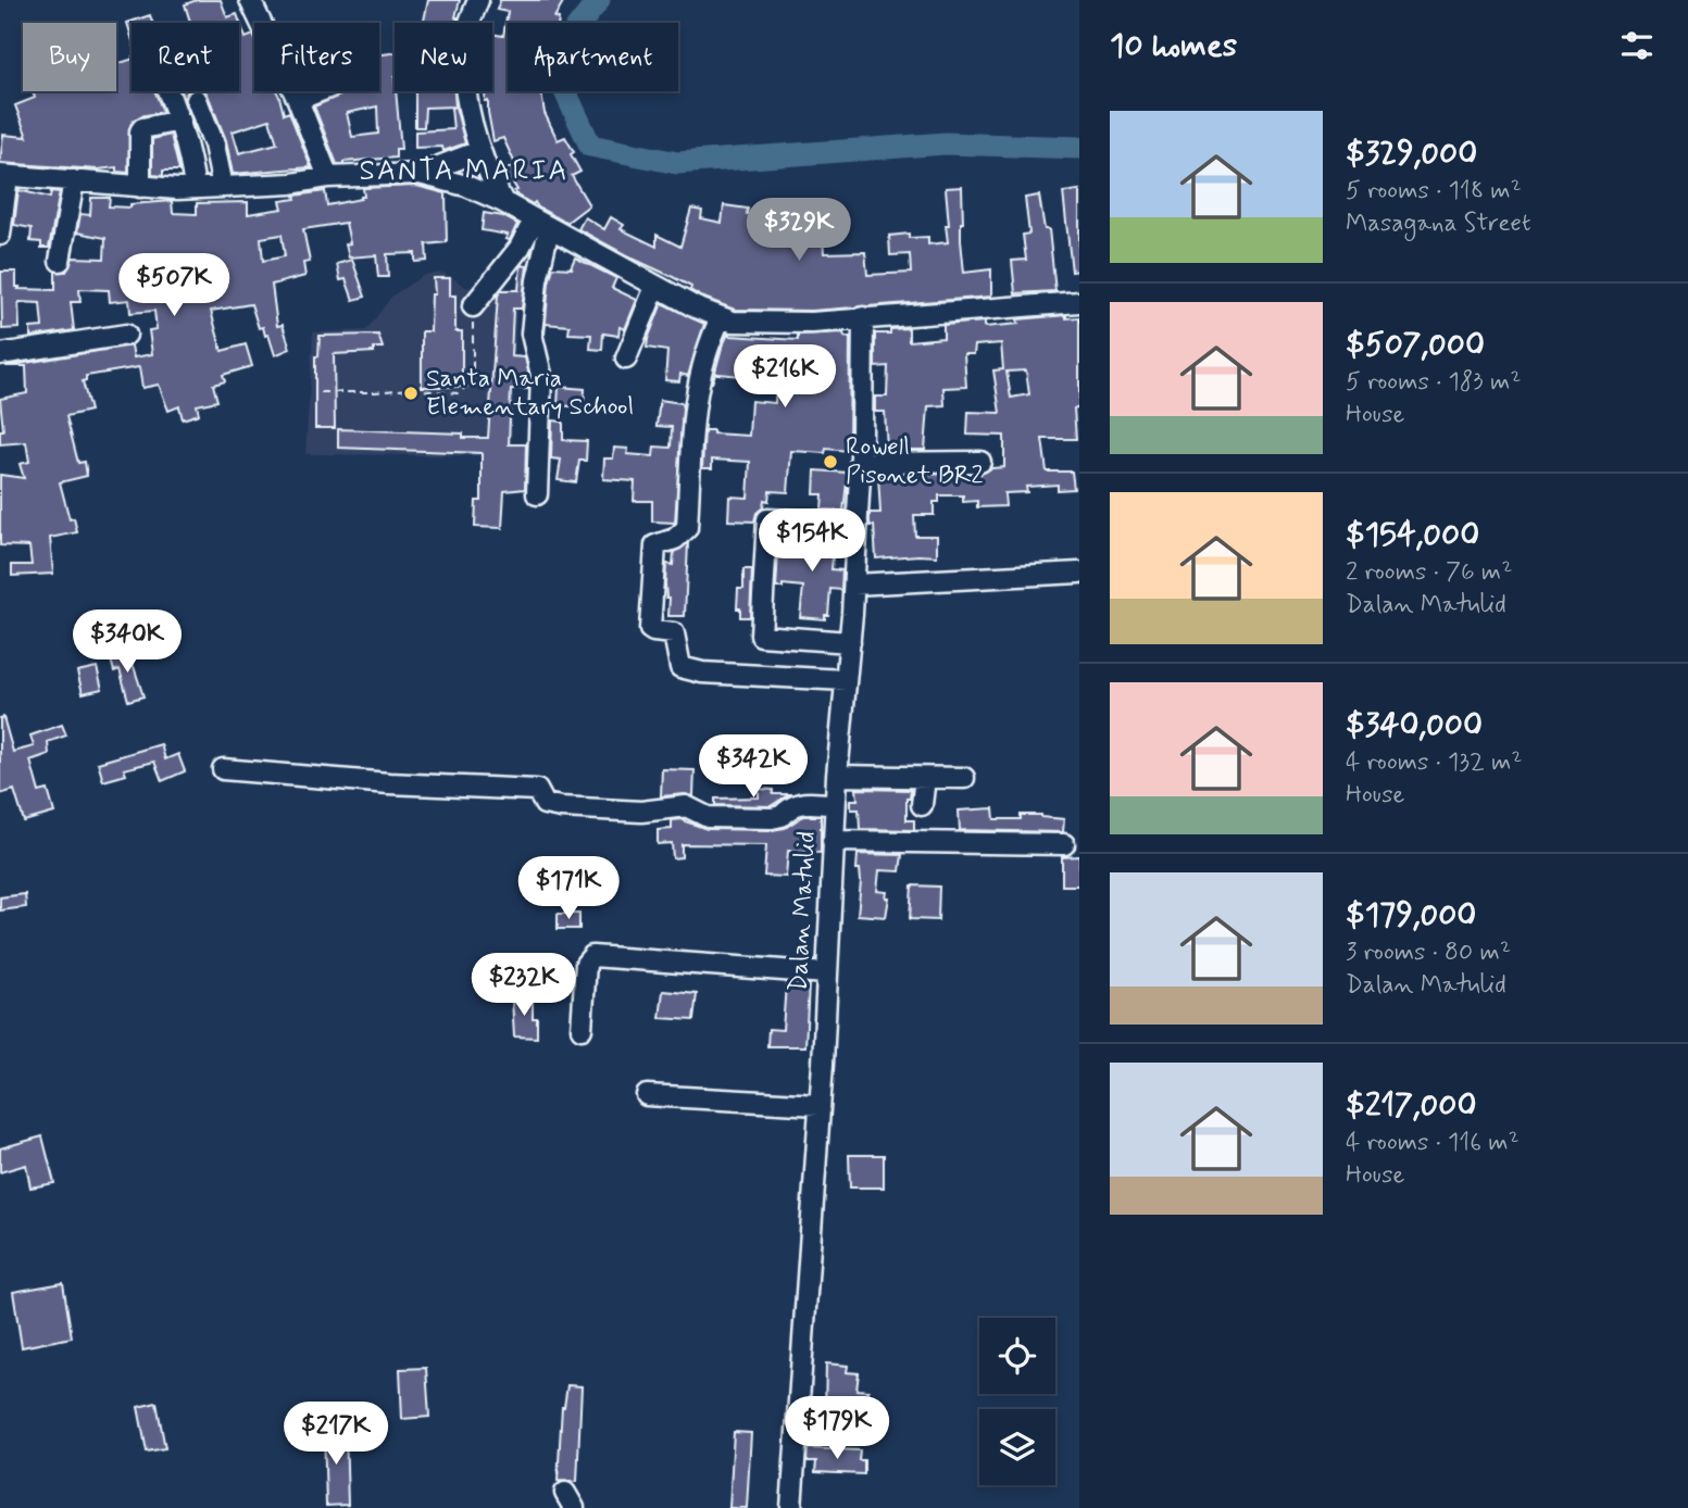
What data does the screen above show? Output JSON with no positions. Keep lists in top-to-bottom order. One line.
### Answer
{"streets":{"street":["Dalan Matulid"]},"districts":["SANTA MARIA"],"places":["Santa Maria Elementary School","Rowell Pisonet BR2"],"page":{"heading":"10 homes","chip":["Buy","Rent","Filters","New","Apartment"],"list":[{"name":"$329,000","note":"5 rooms · 118 m² · Masagana Street"},{"name":"$507,000","note":"5 rooms · 183 m² · House"},{"name":"$154,000","note":"2 rooms · 76 m² · Dalan Matulid"},{"name":"$340,000","note":"4 rooms · 132 m² · House"},{"name":"$179,000","note":"3 rooms · 80 m² · Dalan Matulid"},{"name":"$217,000","note":"4 rooms · 116 m² · House"}],"price":["$329K","$507K","$216K","$154K","$340K","$342K","$171K","$232K","$179K","$217K"]}}
